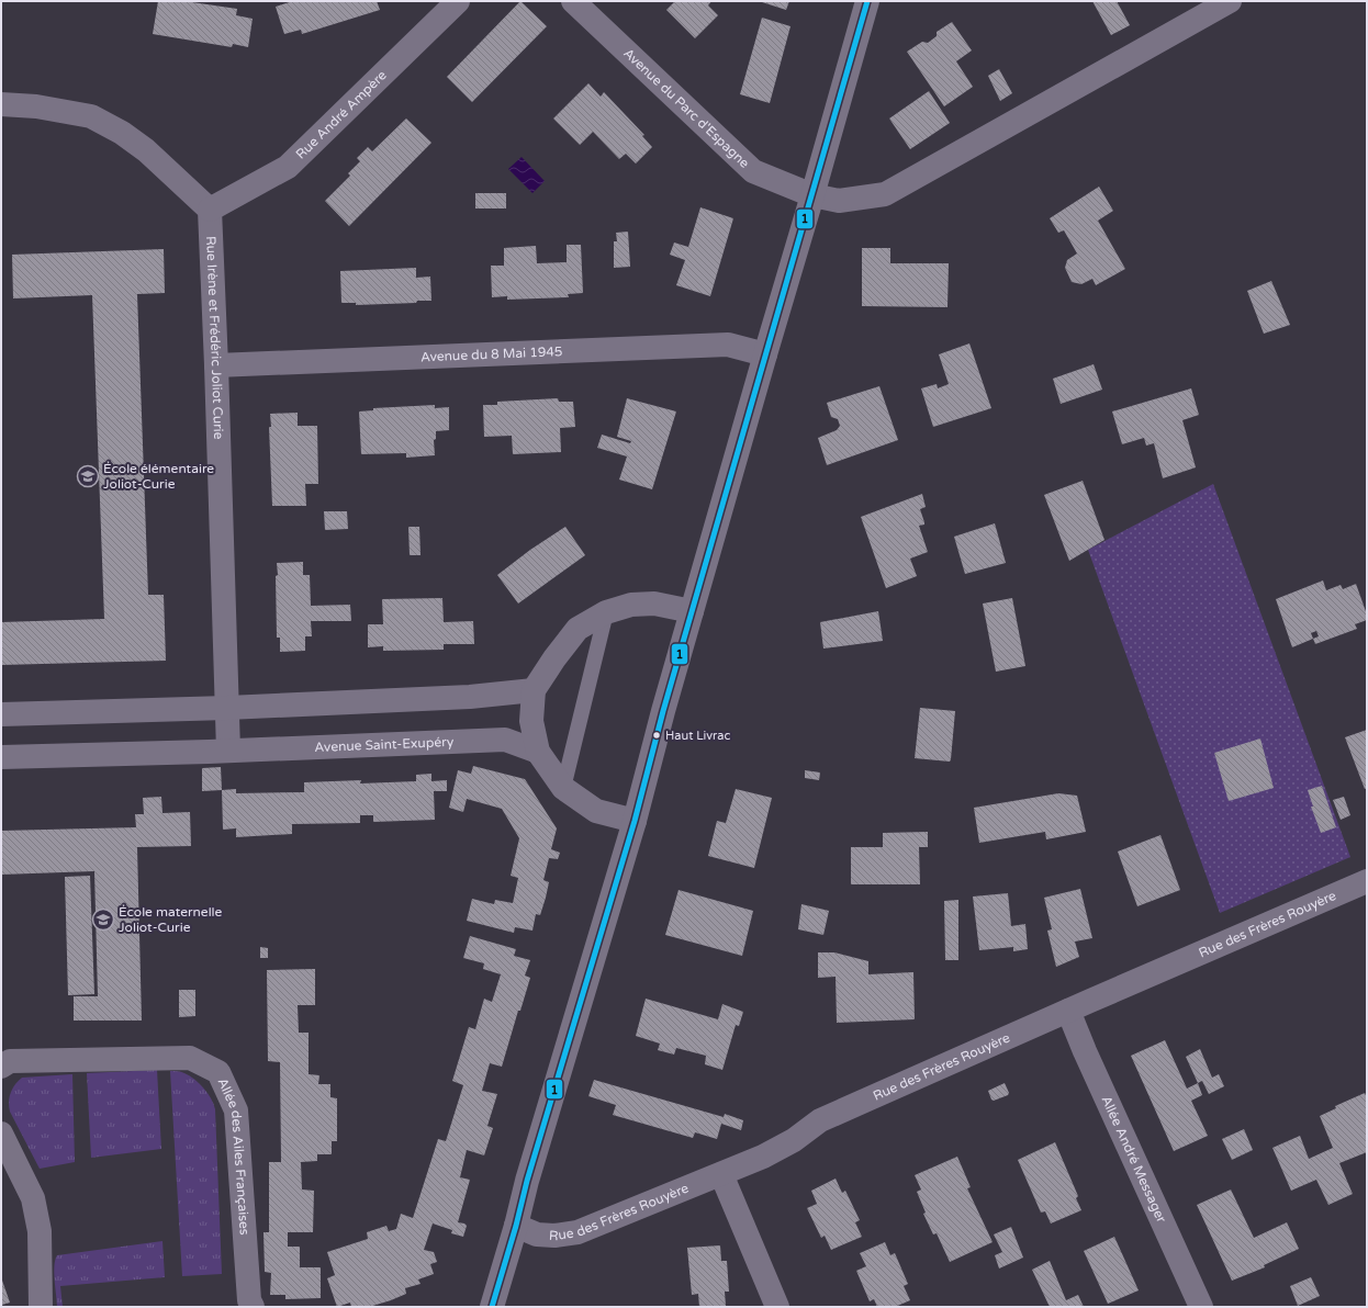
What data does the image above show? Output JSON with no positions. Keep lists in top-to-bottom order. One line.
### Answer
{"streets":{"street":["Avenue du Parc d'Espagne","Rue André Ampère","Rue Irène et Frédéric Joliot Curie","Avenue du 8 Mai 1945","Avenue Saint-Exupéry","Rue des Frères Rouyère","Allée des Ailes Françaises","Allée André Messager"]},"crossings":[["Rue André Ampère","Rue Irène et Frédéric Joliot Curie"],["Rue Irène et Frédéric Joliot Curie","Avenue du 8 Mai 1945"],["Rue des Frères Rouyère","Allée André Messager"]],"places":{"school or university":["École élémentaire Joliot-Curie","École maternelle Joliot-Curie"],"other":["Haut Livrac"]},"lines":["transit line 1"]}
